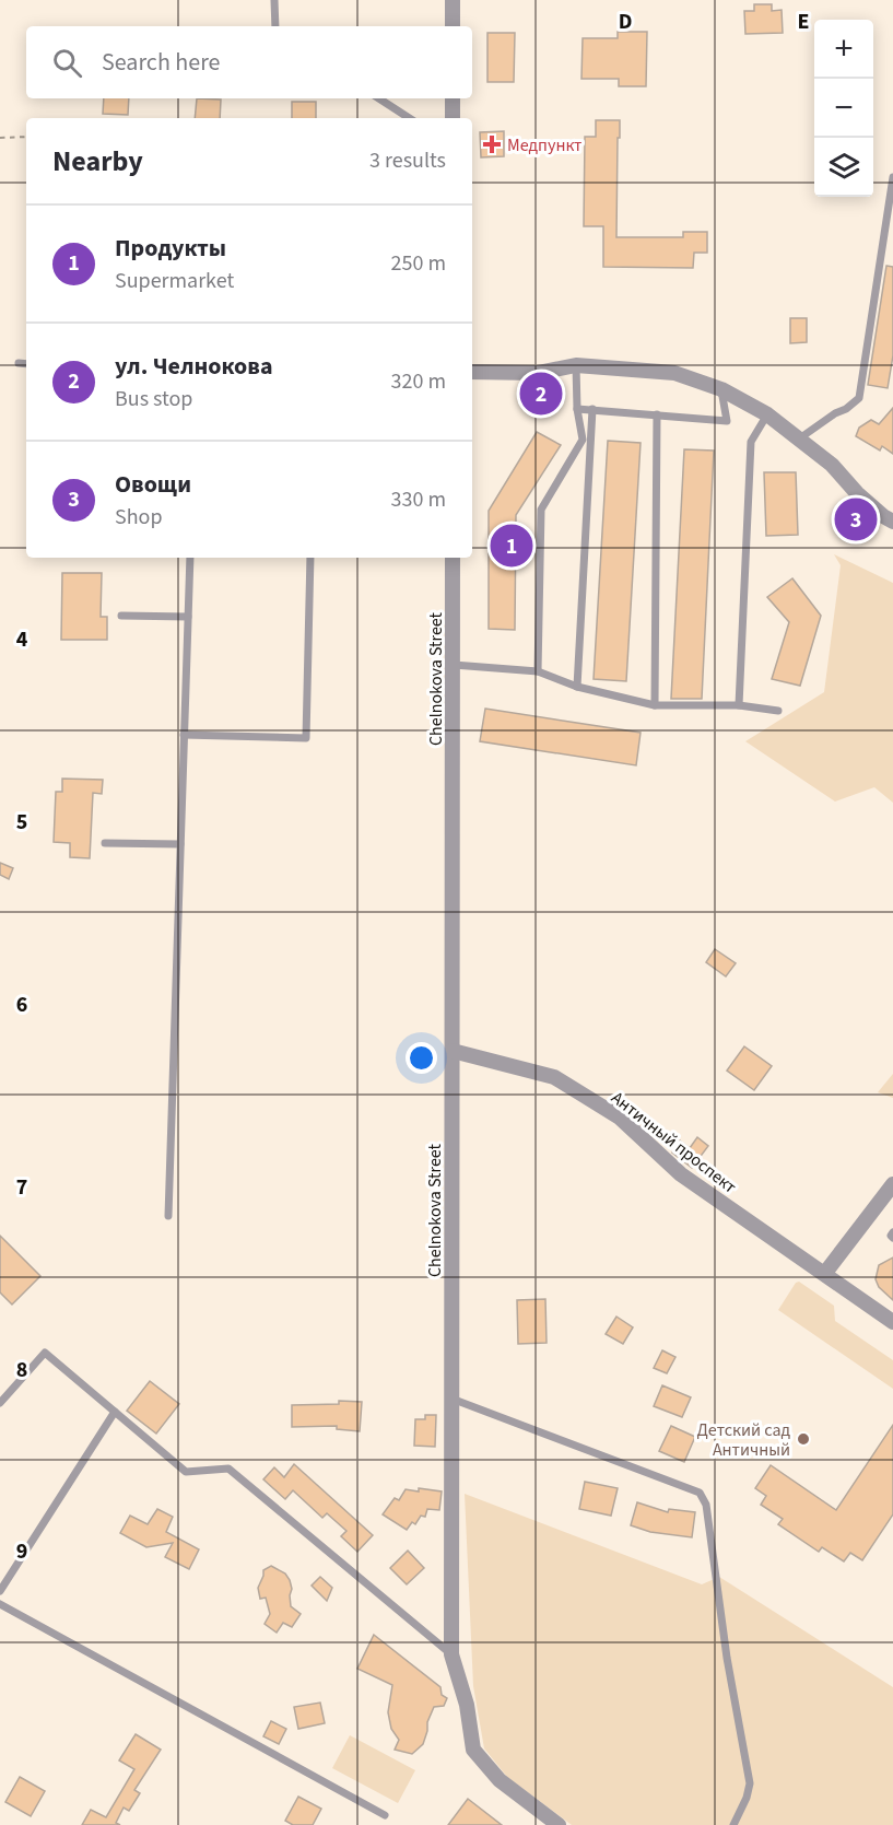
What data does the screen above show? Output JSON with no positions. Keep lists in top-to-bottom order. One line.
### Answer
{"streets":{"street":["Chelnokova Street","Античный проспект"]},"crossings":[["Chelnokova Street","Античный проспект"]],"places":{"health":["Медпункт"],"other":["Детский сад Античный"]},"page":{"map_buttons":["+","−"],"search":"Search here","heading":["Nearby","3 results"],"list":[{"mark":"1","name":"Продукты","note":"Supermarket","value":"250 m"},{"mark":"2","name":"ул. Челнокова","note":"Bus stop","value":"320 m"},{"mark":"3","name":"Овощи","note":"Shop","value":"330 m"}],"pins":["2","3","1"]},"grid":{"columns":["D","E"],"rows":["4","5","6","7","8","9"]}}
